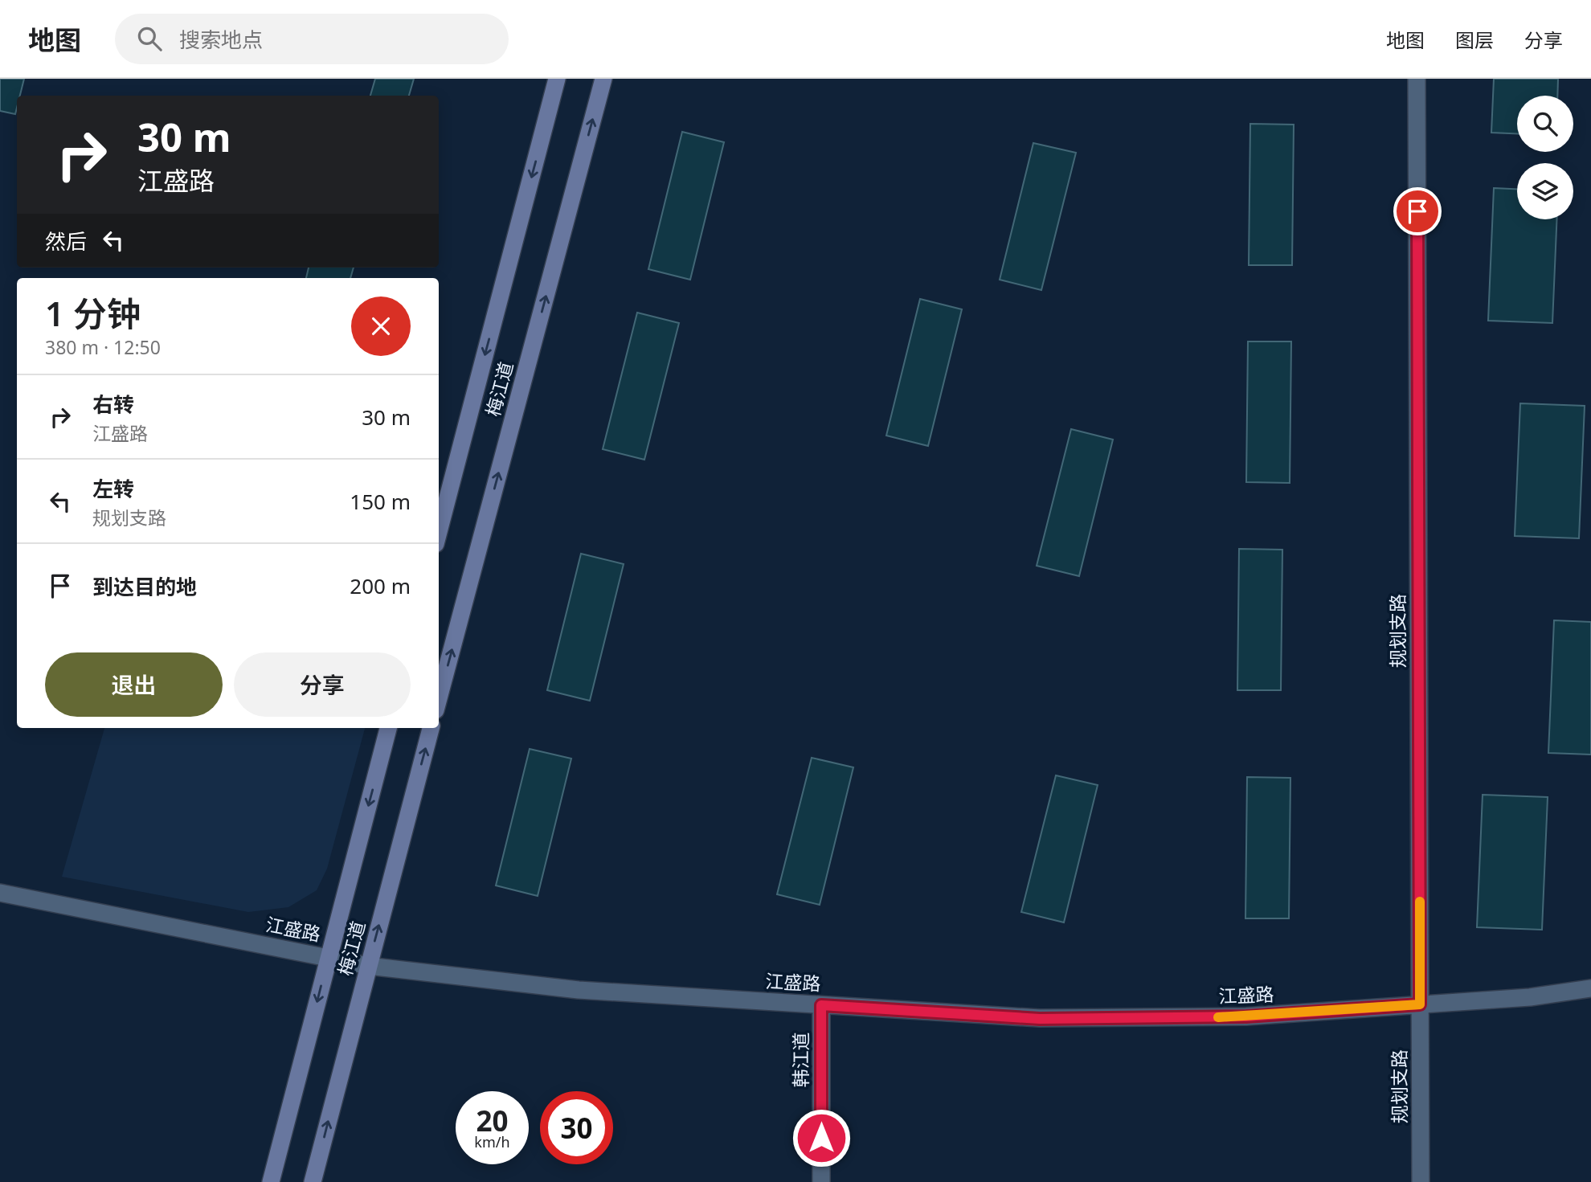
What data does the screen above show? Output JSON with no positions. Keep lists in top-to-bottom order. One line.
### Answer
{"streets":{"street":["梅江道","规划支路","江盛路","韩江道"]},"crossings":[["梅江道","江盛路"],["规划支路","江盛路"],["江盛路","韩江道"]],"page":{"header":"地图","search":"搜索地点","nav":["地图","图层","分享"],"turn":["30 m","江盛路"],"then":"然后","heading":["1 分钟","380 m · 12:50"],"list":[{"name":"右转","note":"江盛路","value":"30 m"},{"name":"左转","note":"规划支路","value":"150 m"},{"name":"到达目的地","value":"200 m"}],"buttons":["退出","分享"],"speed":"20 km/h","limit":"30"}}
